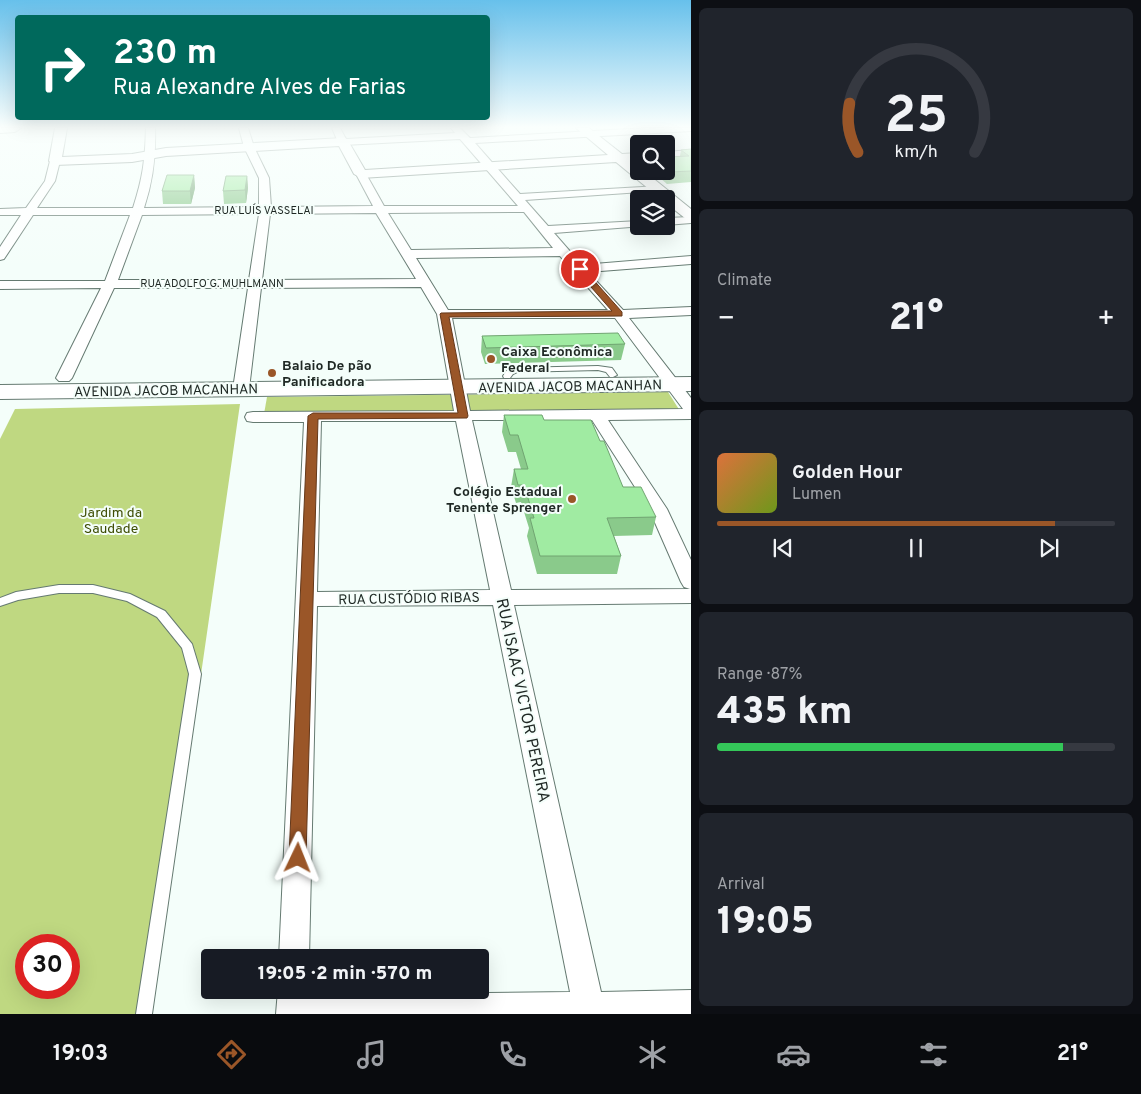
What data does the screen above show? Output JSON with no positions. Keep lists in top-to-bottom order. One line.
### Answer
{"streets":{"main road":["AVENIDA JACOB MACANHAN"],"street":["RUA LUÍS VASSELAI","RUA ADOLFO G. MUHLMANN","RUA CUSTÓDIO RIBAS","RUA ISAAC VICTOR PEREIRA"]},"crossings":[["AVENIDA JACOB MACANHAN","RUA ISAAC VICTOR PEREIRA"],["RUA CUSTÓDIO RIBAS","RUA ISAAC VICTOR PEREIRA"]],"parks":["Jardim da Saudade"],"places":["Caixa Econômica Federal","Balaio De pão Panificadora","Colégio Estadual Tenente Sprenger"],"page":{"turn":["230 m","Rua Alexandre Alves de Farias"],"tile":["Climate",["Range · 87%","435 km"],["Arrival","19:05"]],"heat":["−","21°","+"],"song":["Golden Hour","Lumen"],"limit":"30","trip":"19:05 · 2 min · 570 m","tabs":["19:03","21°"],"gauge":["25","km/h"]}}
